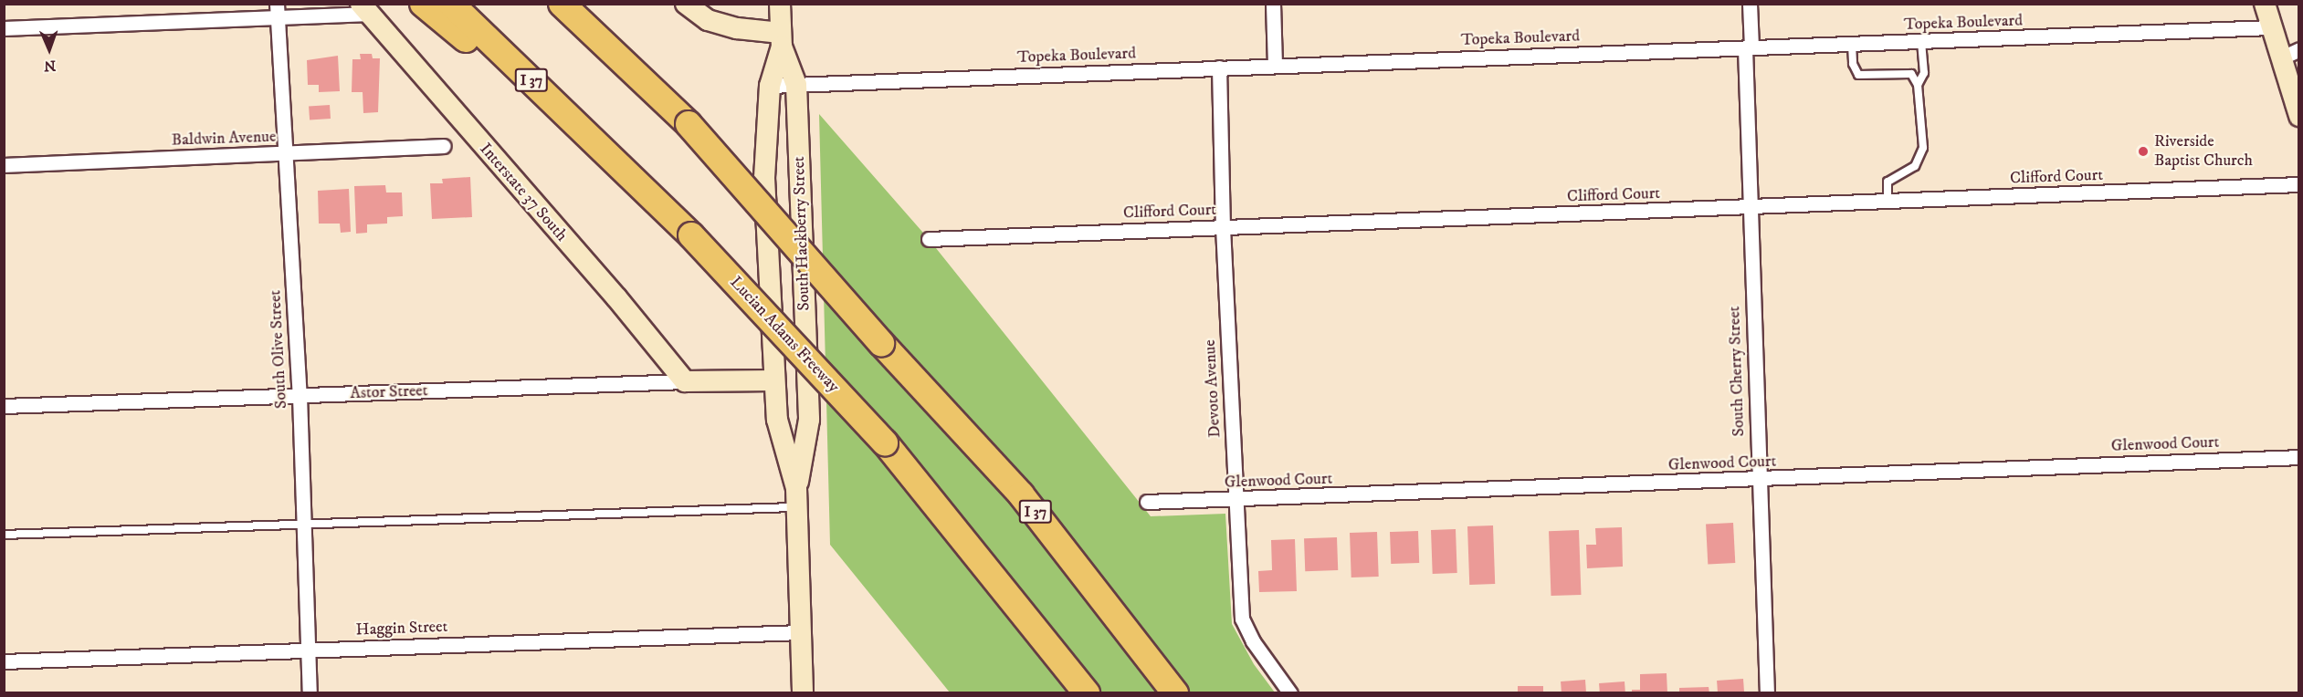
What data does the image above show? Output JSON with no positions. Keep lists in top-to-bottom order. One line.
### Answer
{"streets":{"highway":["I 37","Lucian Adams Freeway"],"main road":["Interstate 37 South","South Hackberry Street","Astor Street"],"street":["Topeka Boulevard","Baldwin Avenue","Clifford Court","South Olive Street","South Cherry Street","Devoto Avenue","Glenwood Court","Haggin Street"]},"crossings":[["Topeka Boulevard","South Hackberry Street"],["Topeka Boulevard","South Cherry Street"],["Topeka Boulevard","Devoto Avenue"],["Baldwin Avenue","South Olive Street"],["Clifford Court","South Cherry Street"],["Clifford Court","Devoto Avenue"],["Interstate 37 South","Astor Street"],["South Hackberry Street","Astor Street"],["South Hackberry Street","Haggin Street"],["South Olive Street","Astor Street"],["South Olive Street","Haggin Street"],["South Cherry Street","Glenwood Court"],["Devoto Avenue","Glenwood Court"]],"places":["Riverside Baptist Church"],"north":"bottom"}
